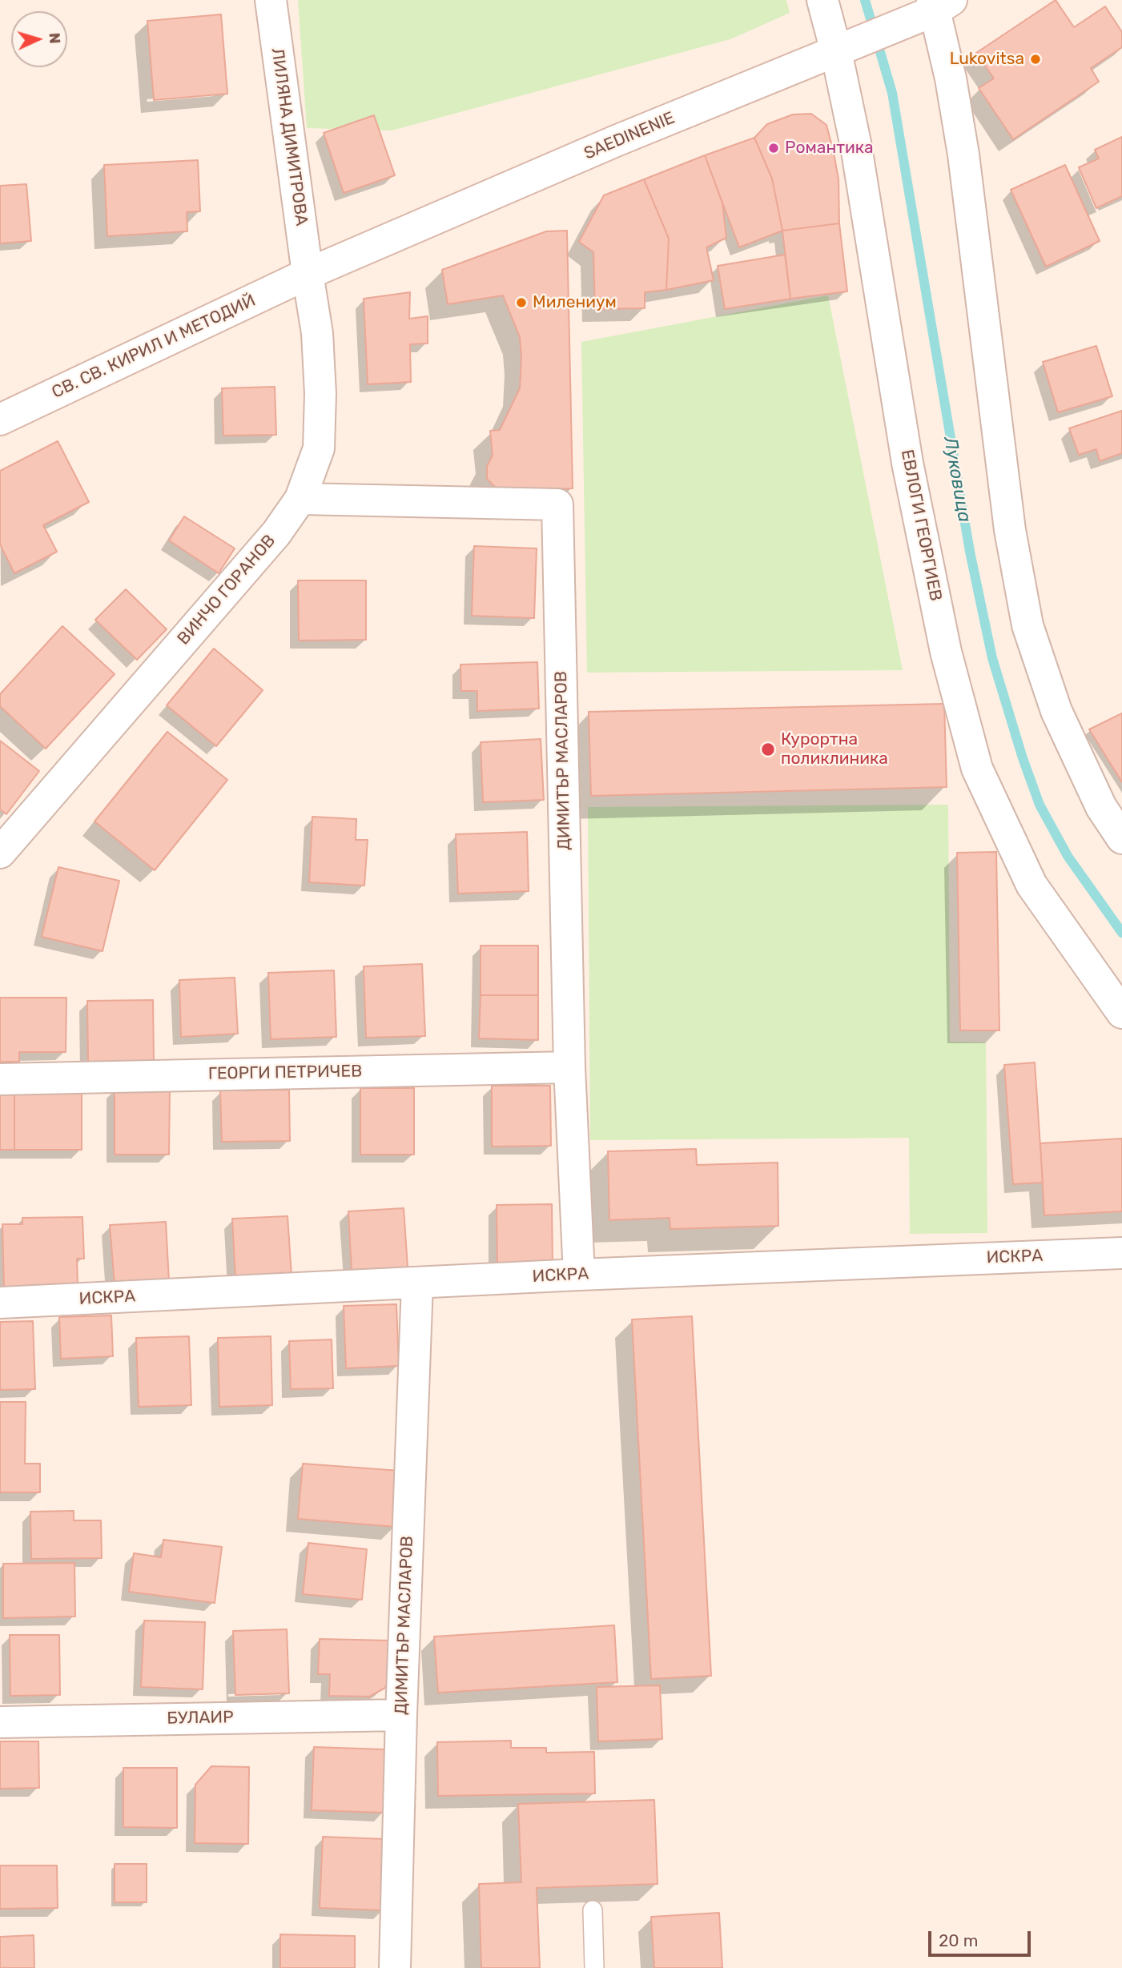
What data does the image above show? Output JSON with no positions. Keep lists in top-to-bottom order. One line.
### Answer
{"streets":{"street":["SAEDINENIE","ЛИЛЯНА ДИМИТРОВА","СВ. СВ. КИРИЛ И МЕТОДИЙ","ЕВЛОГИ ГЕОРГИЕВ","ВИНЧО ГОРАНОВ","ДИМИТЪР МАСЛАРОВ","ГЕОРГИ ПЕТРИЧЕВ","ИСКРА","БУЛАИР"]},"crossings":[["SAEDINENIE","ЛИЛЯНА ДИМИТРОВА"],["SAEDINENIE","СВ. СВ. КИРИЛ И МЕТОДИЙ"],["SAEDINENIE","ЕВЛОГИ ГЕОРГИЕВ"],["SAEDINENIE","ВИНЧО ГОРАНОВ"],["ЛИЛЯНА ДИМИТРОВА","СВ. СВ. КИРИЛ И МЕТОДИЙ"],["ЛИЛЯНА ДИМИТРОВА","ВИНЧО ГОРАНОВ"],["СВ. СВ. КИРИЛ И МЕТОДИЙ","ВИНЧО ГОРАНОВ"],["ВИНЧО ГОРАНОВ","ДИМИТЪР МАСЛАРОВ"],["ДИМИТЪР МАСЛАРОВ","ГЕОРГИ ПЕТРИЧЕВ"],["ДИМИТЪР МАСЛАРОВ","ИСКРА"],["ДИМИТЪР МАСЛАРОВ","БУЛАИР"]],"water":["Луковица"],"places":["Lukovitsa","Романтика","Милениум","Курортна поликлиника"],"scale_bar":"20 m","north":"right"}
